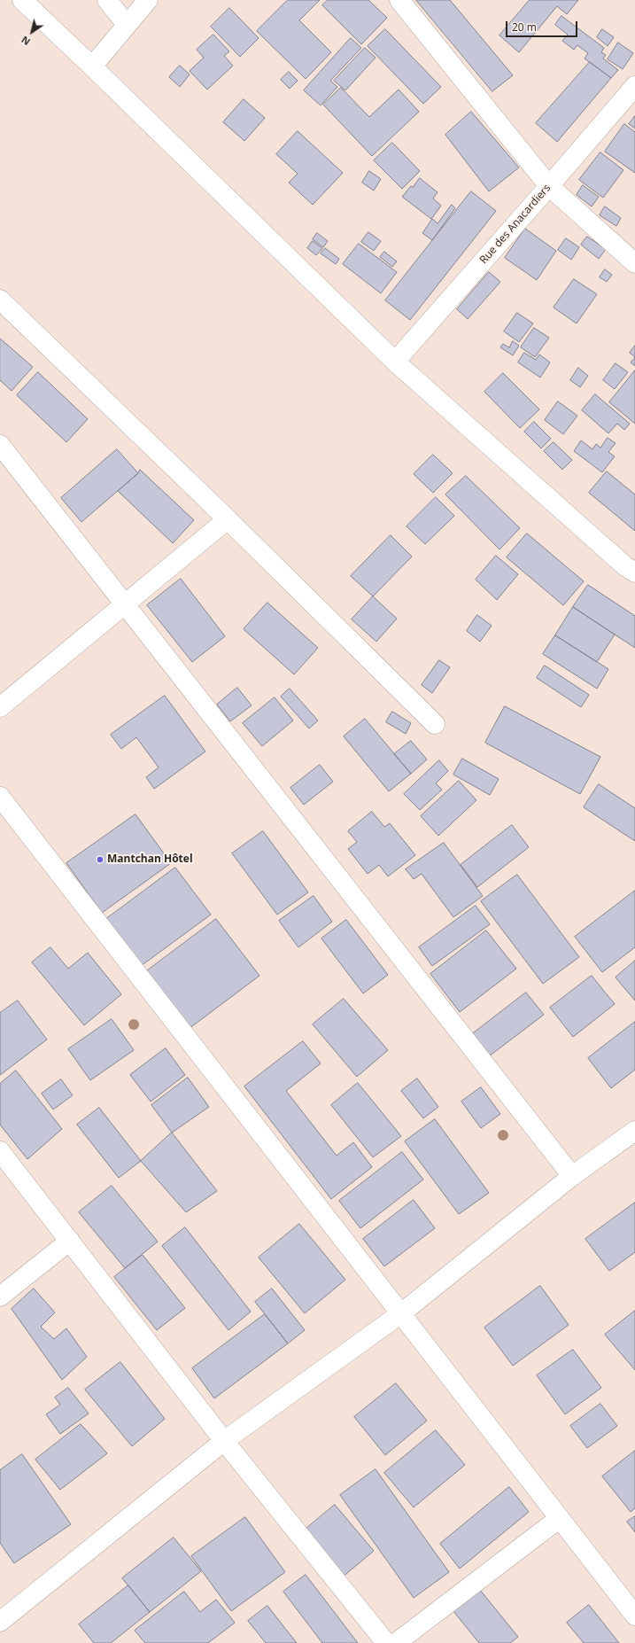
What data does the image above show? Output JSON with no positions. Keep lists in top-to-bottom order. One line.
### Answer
{"streets":{"street":["Rue des Anacardiers"]},"places":["Mantchan Hôtel"],"scale_bar":"20 m","north":"bottom left"}
